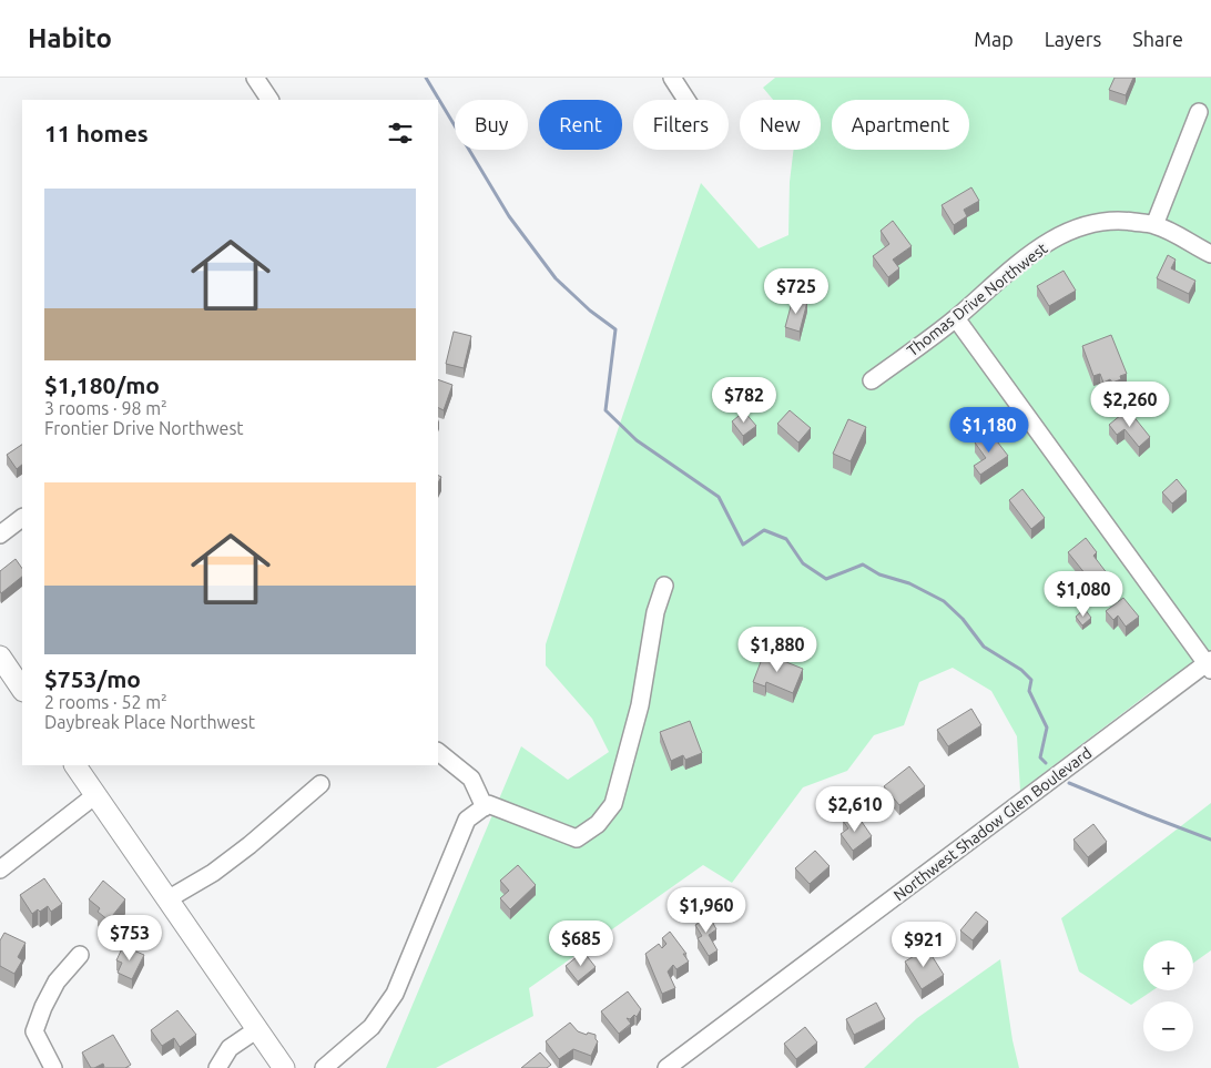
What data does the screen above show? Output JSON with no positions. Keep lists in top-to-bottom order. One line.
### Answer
{"streets":{"street":["Thomas Drive Northwest","Northwest Shadow Glen Boulevard"]},"page":{"header":"Habito","nav":["Map","Layers","Share"],"chip":["Buy","Rent","Filters","New","Apartment"],"heading":"11 homes","list":[{"name":"$1,180/mo","note":"3 rooms · 98 m² · Frontier Drive Northwest"},{"name":"$753/mo","note":"2 rooms · 52 m² · Daybreak Place Northwest"}],"price":["$725","$782","$2,260","$1,180","$1,080","$1,880","$2,610","$1,960","$753","$685","$921"],"map_buttons":["+","−"]}}
